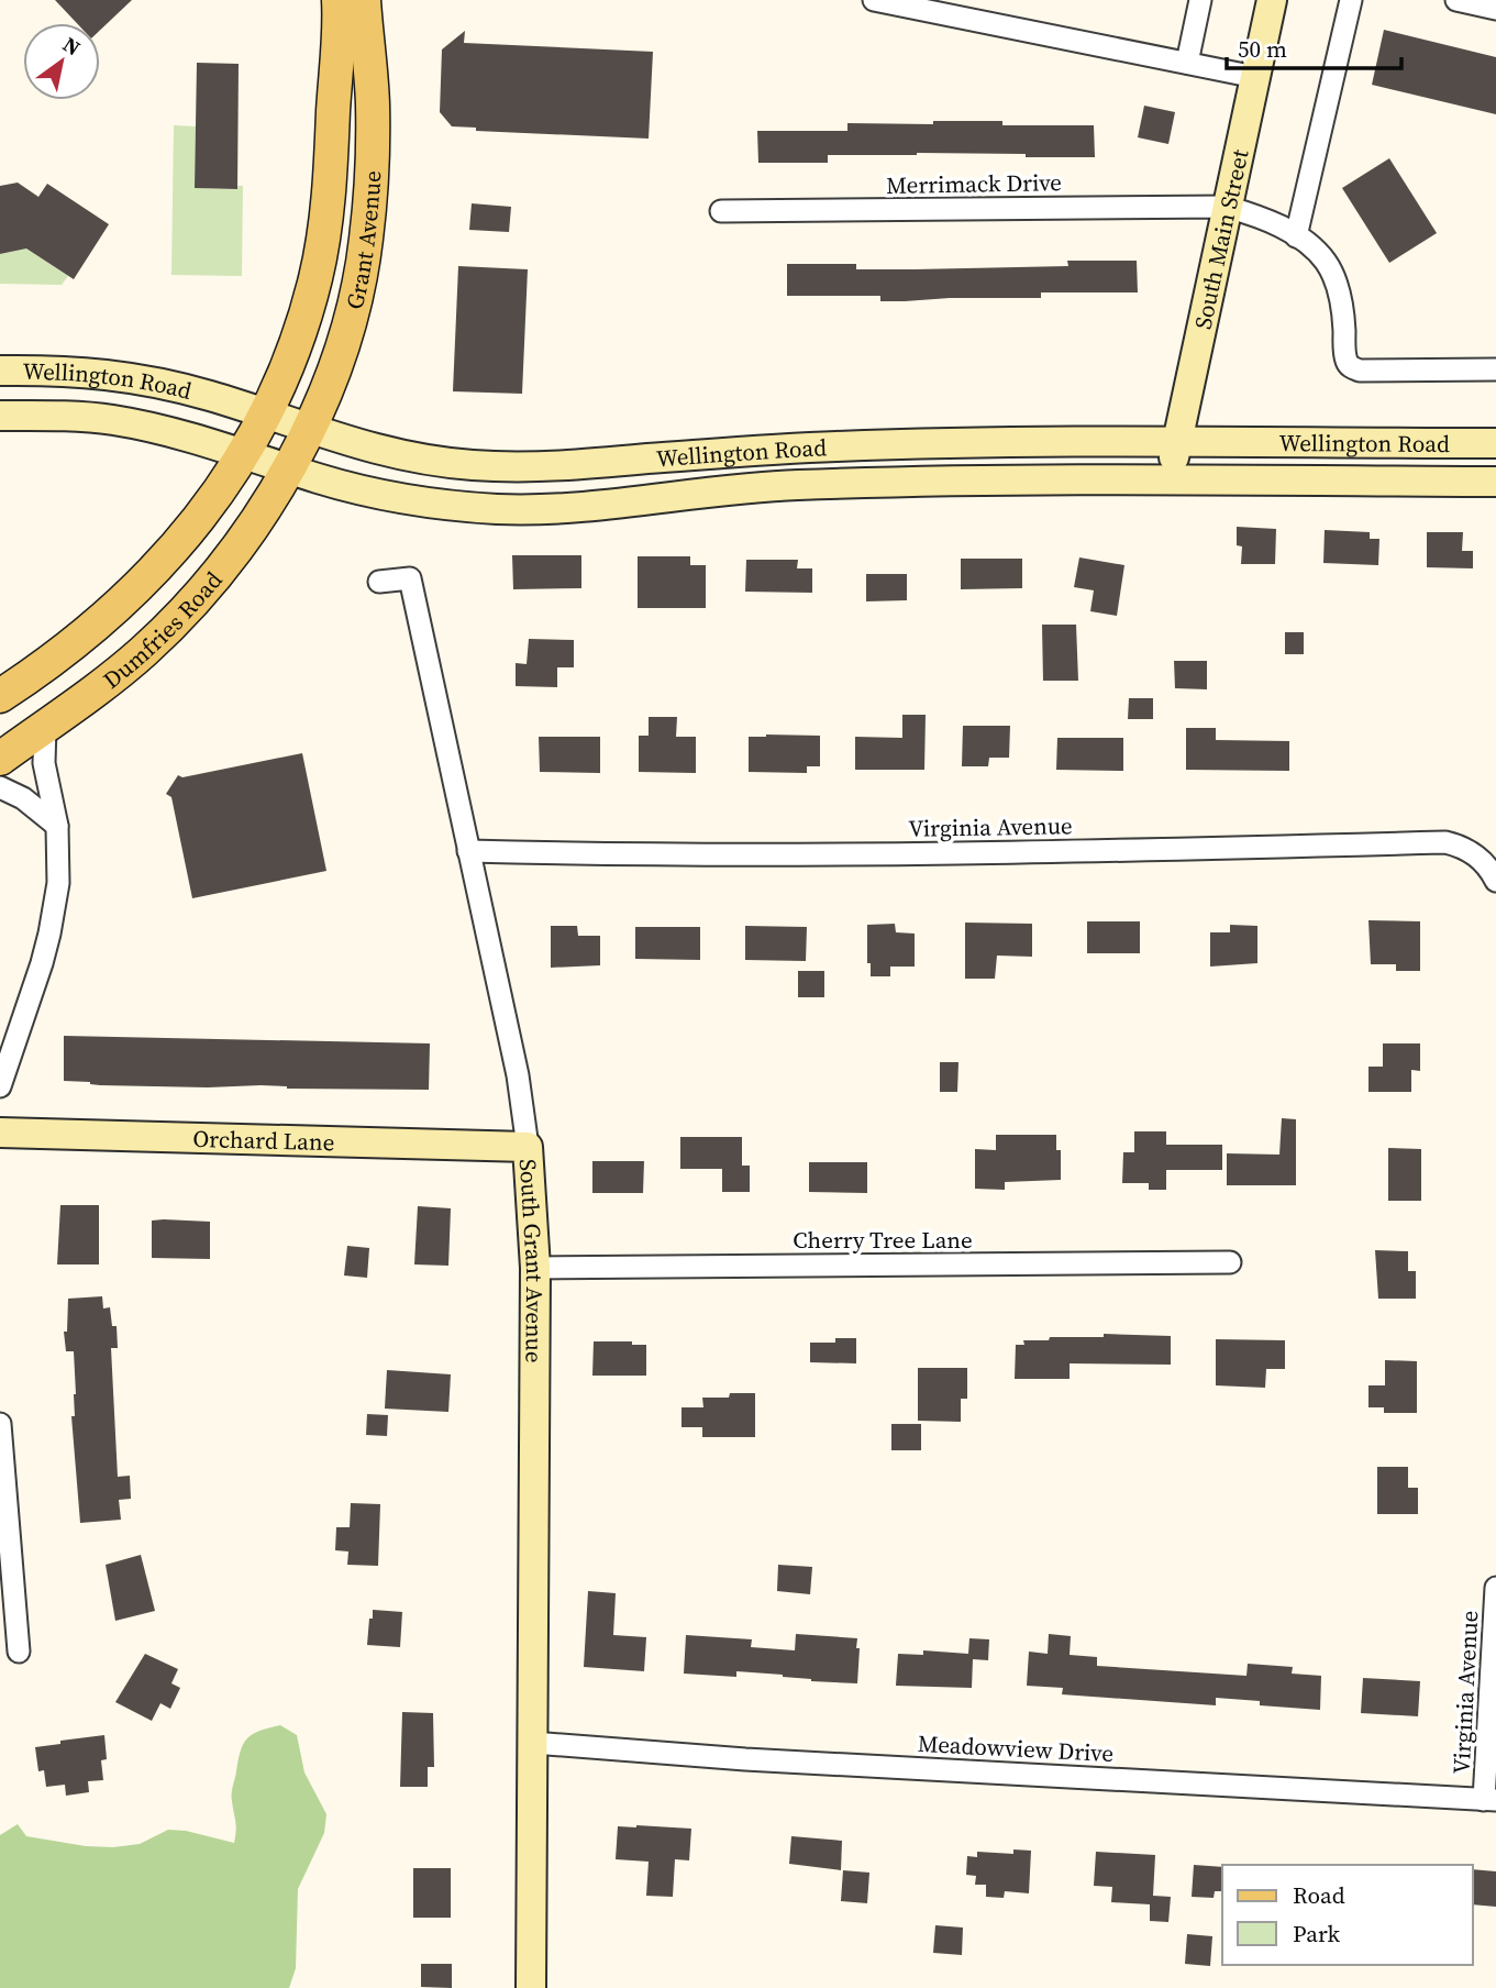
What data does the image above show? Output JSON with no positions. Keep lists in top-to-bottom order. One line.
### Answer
{"streets":{"main road":["Grant Avenue","South Main Street","Wellington Road","Dumfries Road","Orchard Lane","South Grant Avenue"],"street":["Merrimack Drive","Virginia Avenue","Cherry Tree Lane","Meadowview Drive"]},"crossings":[["Merrimack Drive","South Main Street"],["Grant Avenue","Wellington Road"],["Grant Avenue","Dumfries Road"],["South Main Street","Wellington Road"],["Wellington Road","Dumfries Road"],["Virginia Avenue","South Grant Avenue"],["Virginia Avenue","Meadowview Drive"],["Orchard Lane","South Grant Avenue"],["Cherry Tree Lane","South Grant Avenue"],["South Grant Avenue","Meadowview Drive"]],"legend":["Road","Park"],"scale_bar":"50 m","north":"top right"}
